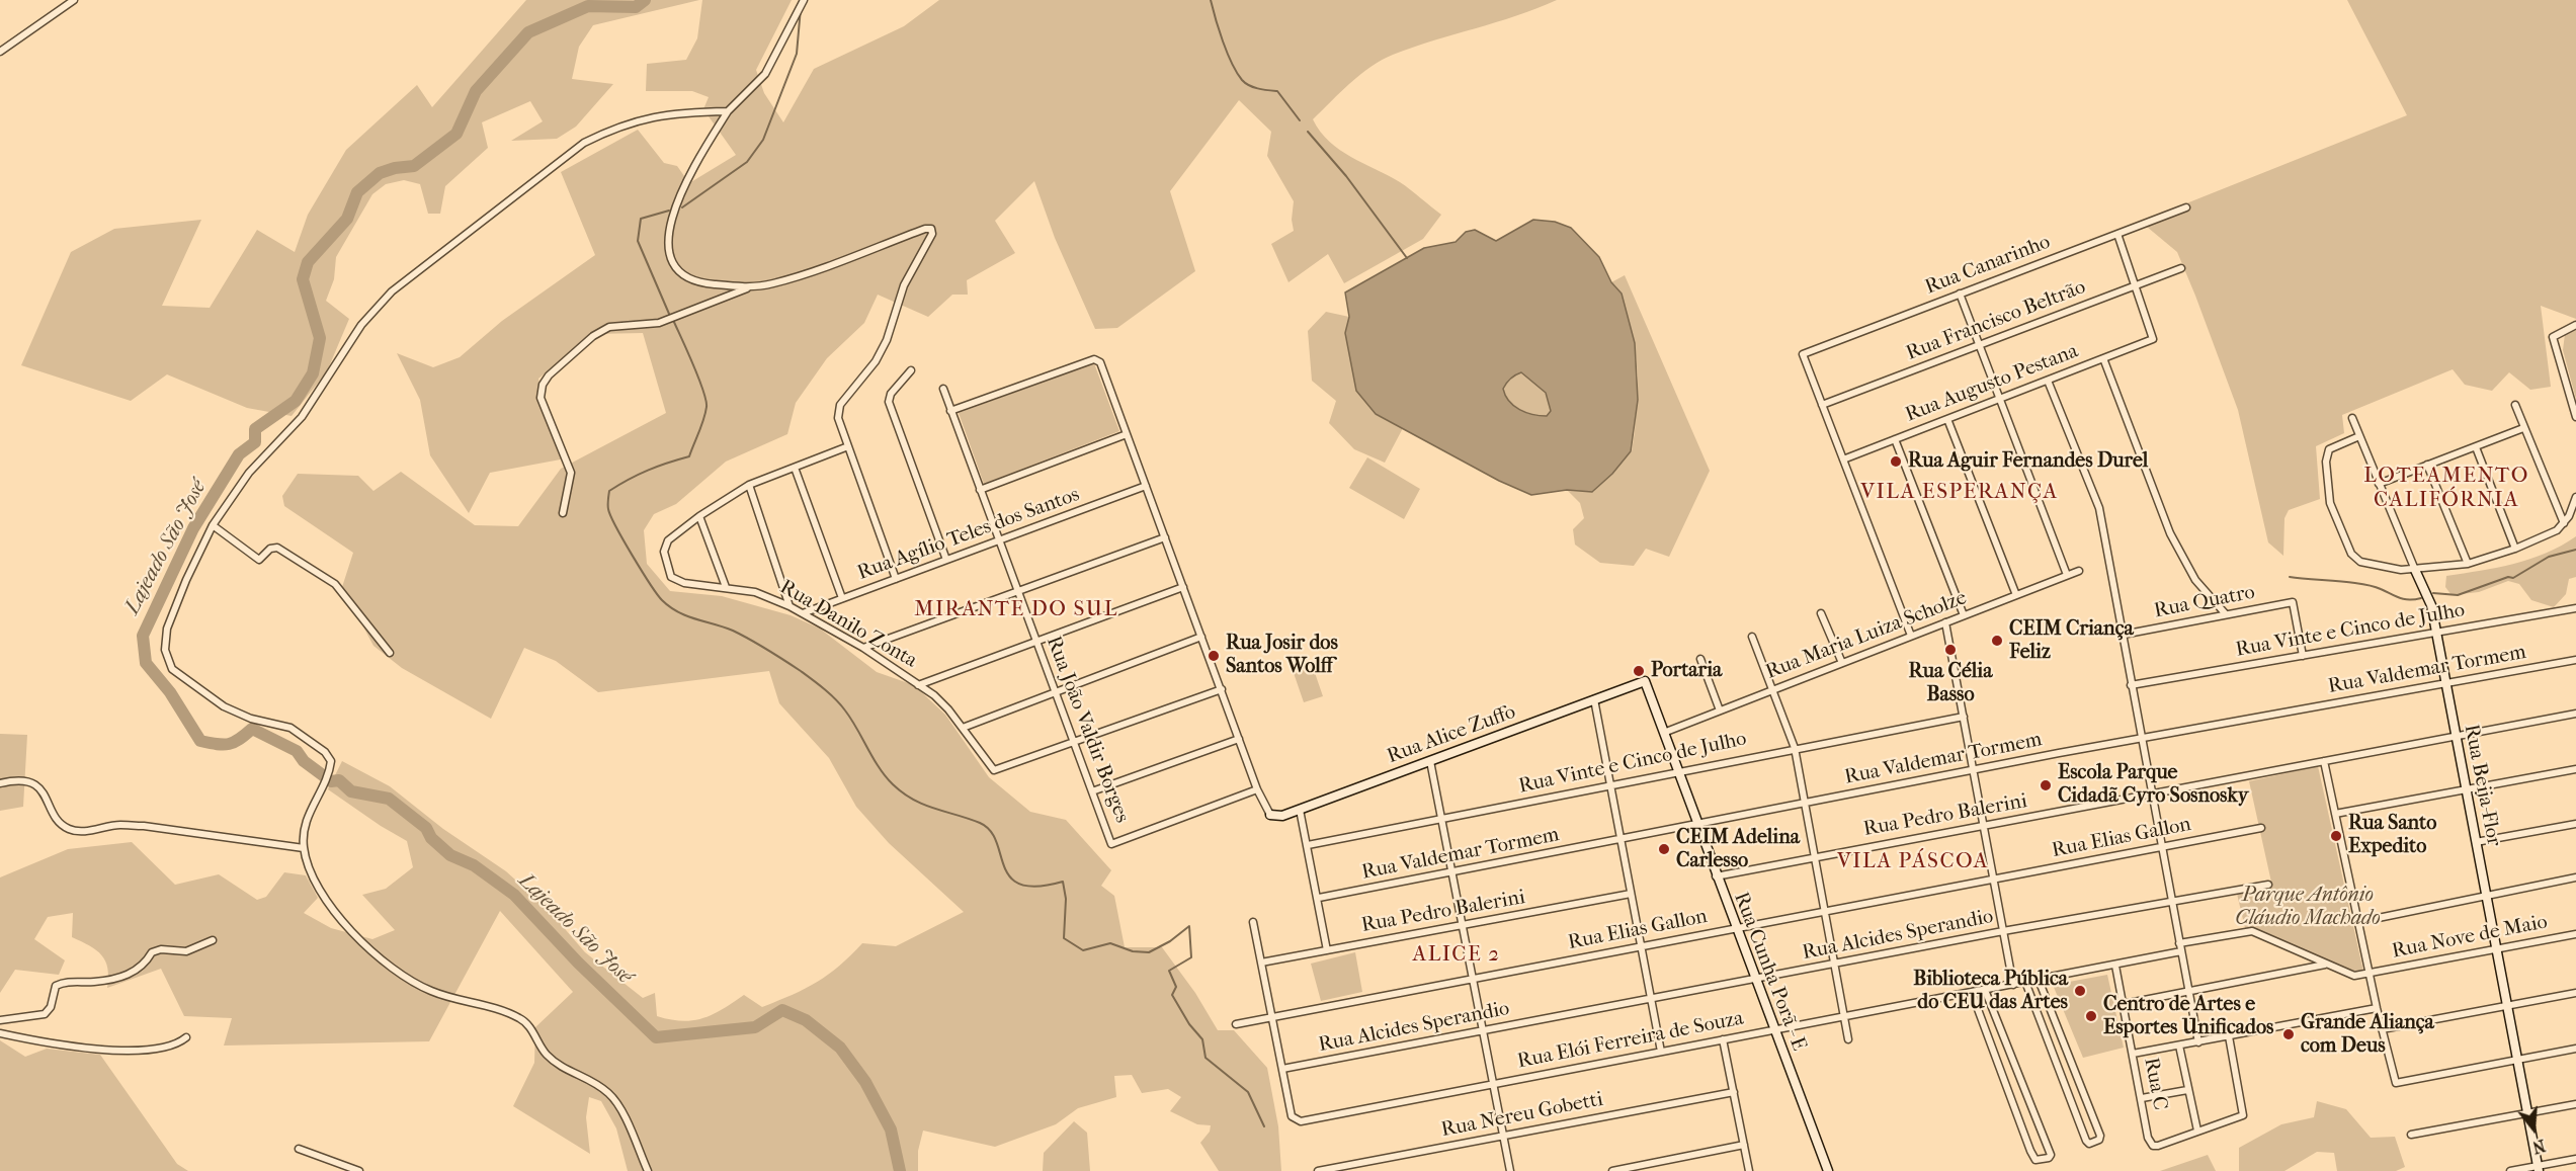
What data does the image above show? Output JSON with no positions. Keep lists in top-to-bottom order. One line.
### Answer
{"streets":{"street":["Rua Canarinho","Rua Francisco Beltrão","Rua Augusto Pestana","Rua Agílio Teles dos Santos","Rua Quatro","Rua Danilo Zonta","Rua Vinte e Cinco de Julho","Rua Maria Luiza Scholze","Rua Valdemar Tormem","Rua João Valdir Borges","Rua Alice Zuffo","Rua Beija-Flor","Rua Pedro Balerini","Rua Elias Gallon","Rua Alcides Sperandio","Rua Nove de Maio","Rua Cunha Porã - E","Rua Elói Ferreira de Souza","Rua C","Rua Nereu Gobetti"]},"crossings":[["Rua Canarinho","Rua Francisco Beltrão"],["Rua Francisco Beltrão","Rua Augusto Pestana"],["Rua Agílio Teles dos Santos","Rua Danilo Zonta"],["Rua Agílio Teles dos Santos","Rua João Valdir Borges"],["Rua Quatro","Rua Vinte e Cinco de Julho"],["Rua Danilo Zonta","Rua João Valdir Borges"],["Rua Vinte e Cinco de Julho","Rua Beija-Flor"],["Rua Vinte e Cinco de Julho","Rua Cunha Porã - E"],["Rua Maria Luiza Scholze","Rua Cunha Porã - E"],["Rua Valdemar Tormem","Rua Beija-Flor"],["Rua Valdemar Tormem","Rua Cunha Porã - E"],["Rua Alice Zuffo","Rua Cunha Porã - E"],["Rua Beija-Flor","Rua Pedro Balerini"],["Rua Beija-Flor","Rua Nove de Maio"],["Rua Pedro Balerini","Rua Cunha Porã - E"],["Rua Elias Gallon","Rua Cunha Porã - E"],["Rua Alcides Sperandio","Rua Cunha Porã - E"],["Rua Alcides Sperandio","Rua Elói Ferreira de Souza"],["Rua Cunha Porã - E","Rua Elói Ferreira de Souza"],["Rua Elói Ferreira de Souza","Rua C"]],"districts":["LOTEAMENTO CALIFÓRNIA","VILA ESPERANÇA","MIRANTE DO SUL","VILA PÁSCOA","ALICE 2"],"water":["Lajeado São José"],"parks":["Parque Antônio Cláudio Machado"],"places":["Rua Aguir Fernandes Durel","CEIM Criança Feliz","Rua Célia Basso","Rua Josir dos Santos Wolff","Portaria","Escola Parque Cidadã Cyro Sosnosky","Rua Santo Expedito","CEIM Adelina Carlesso","Biblioteca Pública do CEU das Artes","Centro de Artes e Esportes Unificados","Grande Aliança com Deus"],"north":"bottom"}
